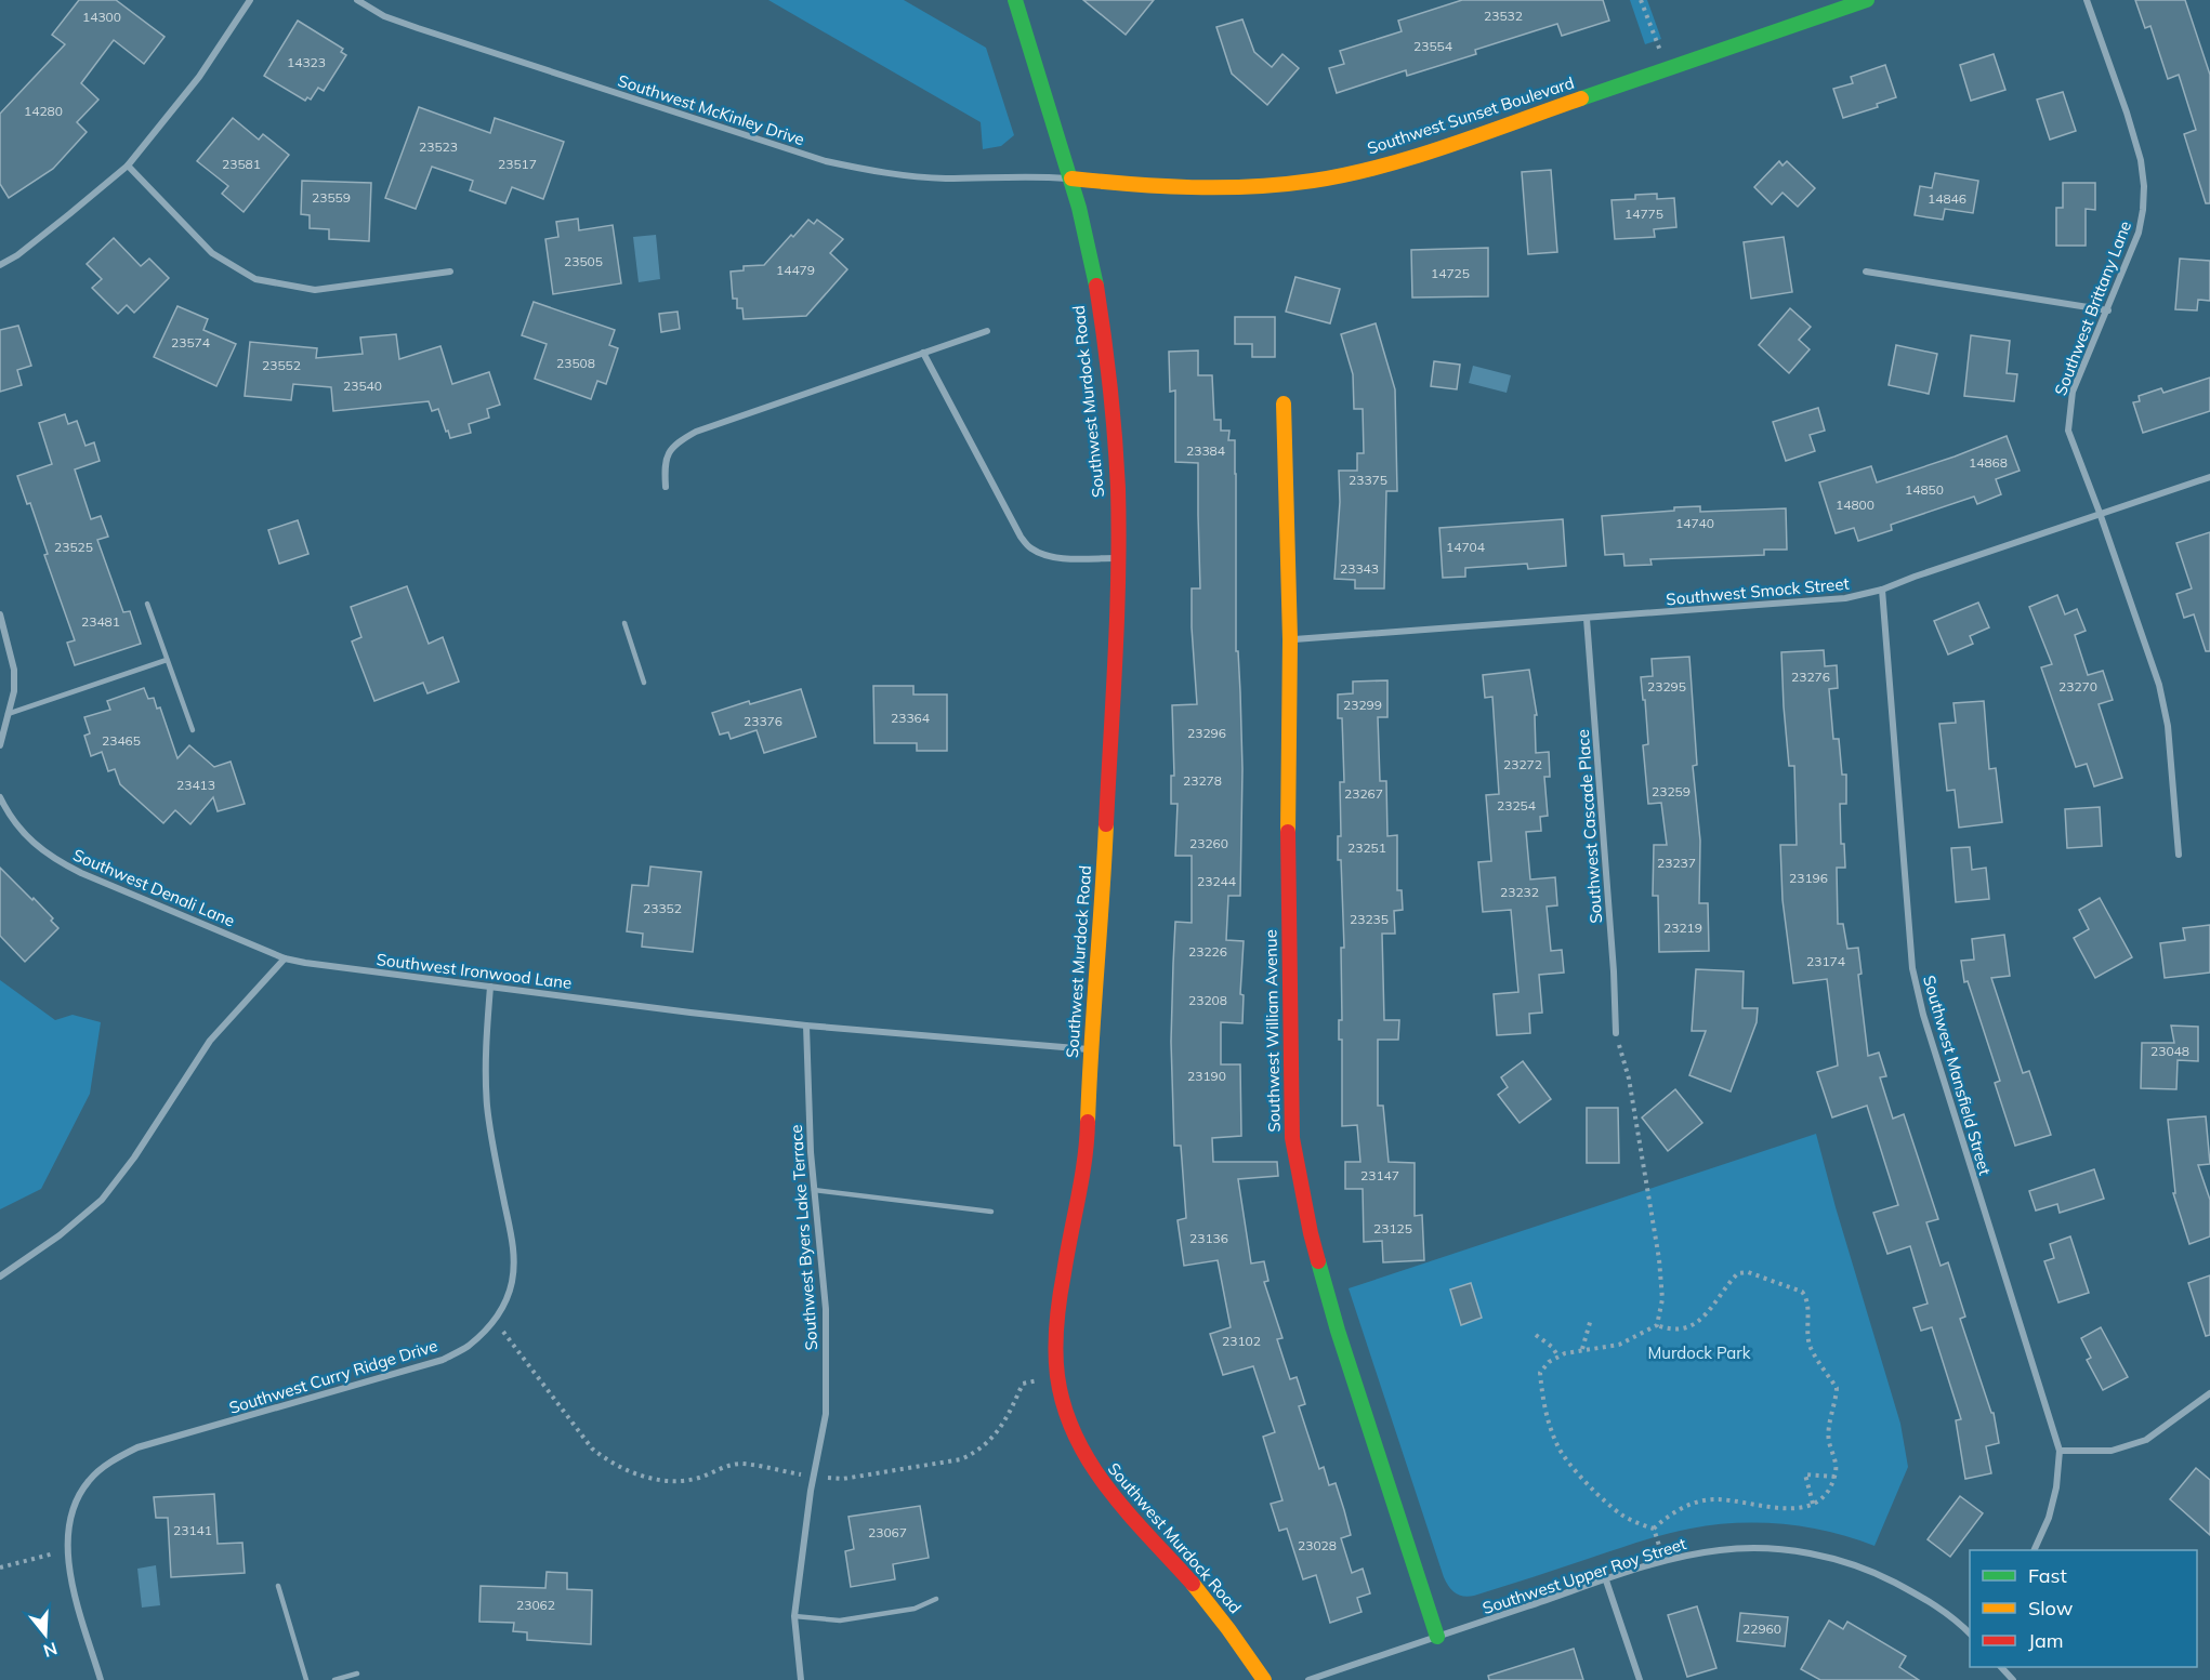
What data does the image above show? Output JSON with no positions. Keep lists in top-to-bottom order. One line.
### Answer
{"streets":{"main road":["Southwest Sunset Boulevard","Southwest Murdock Road","Southwest William Avenue"],"street":["Southwest McKinley Drive","Southwest Brittany Lane","Southwest Smock Street","Southwest Cascade Place","Southwest Denali Lane","Southwest Ironwood Lane","Southwest Mansfield Street","Southwest Byers Lake Terrace","Southwest Curry Ridge Drive","Southwest Upper Roy Street"]},"crossings":[["Southwest McKinley Drive","Southwest Sunset Boulevard"],["Southwest McKinley Drive","Southwest Murdock Road"],["Southwest Sunset Boulevard","Southwest Murdock Road"],["Southwest Brittany Lane","Southwest Smock Street"],["Southwest Murdock Road","Southwest Ironwood Lane"],["Southwest Smock Street","Southwest Cascade Place"],["Southwest Smock Street","Southwest William Avenue"],["Southwest Smock Street","Southwest Mansfield Street"],["Southwest Denali Lane","Southwest Ironwood Lane"],["Southwest Ironwood Lane","Southwest Byers Lake Terrace"],["Southwest Ironwood Lane","Southwest Curry Ridge Drive"],["Southwest William Avenue","Southwest Upper Roy Street"]],"parks":["Murdock Park"],"house_numbers":["23532","14300","23554","14323","14280","23523","23581","23517","23559","14846","14775","23505","14479","14725","23574","23508","23552","23540","23384","14868","23375","14850","14800","14740","23525","14704","23343","23481","23276","23295","23270","23299","23364","23376","23296","23465","23272","23278","23413","23259","23267","23254","23260","23251","23237","23196","23244","23232","23352","23235","23219","23226","23174","23208","23048","23190","23147","23125","23136","23102","23141","23067","23028","23062","22960"],"legend":["Fast","Slow","Jam"],"north":"bottom"}
